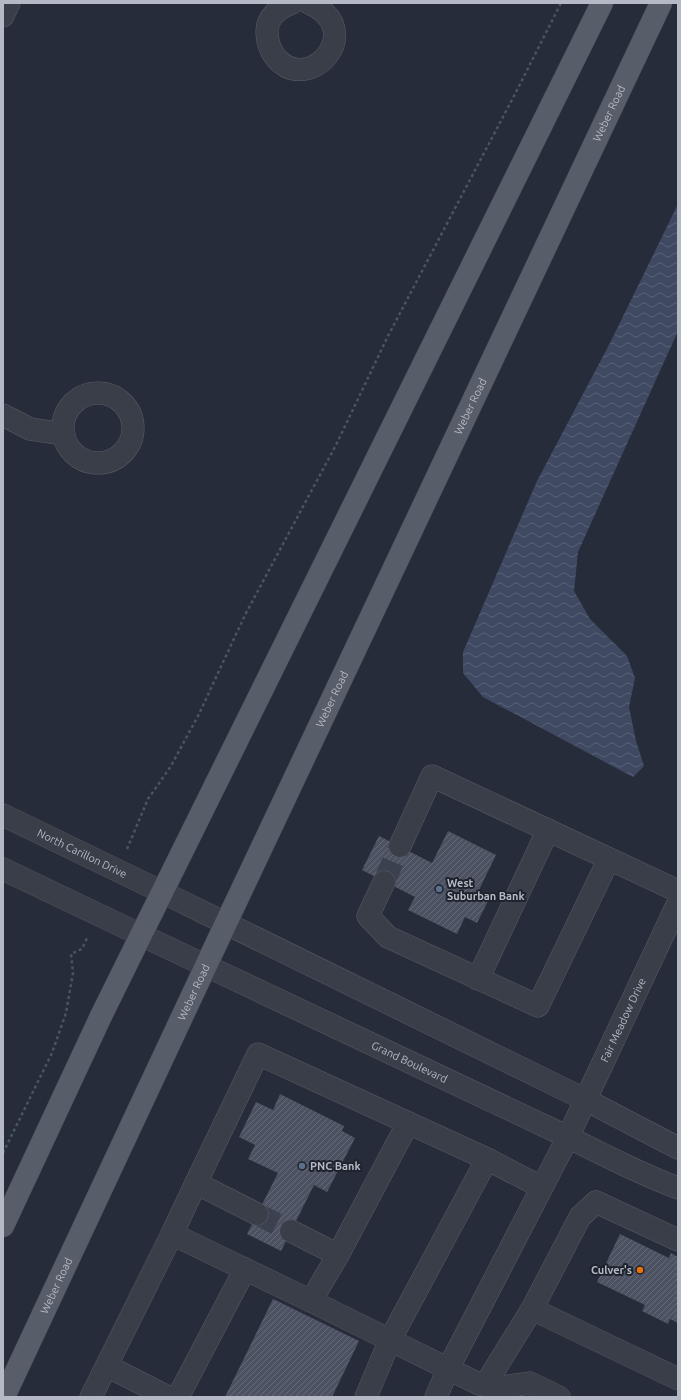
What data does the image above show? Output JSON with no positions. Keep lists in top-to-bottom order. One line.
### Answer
{"streets":{"main road":["Weber Road"],"street":["North Carillon Drive","Fair Meadow Drive","Grand Boulevard"]},"crossings":[["Weber Road","Grand Boulevard"],["Fair Meadow Drive","Grand Boulevard"]],"places":["West Suburban Bank","PNC Bank","Culver's"]}
